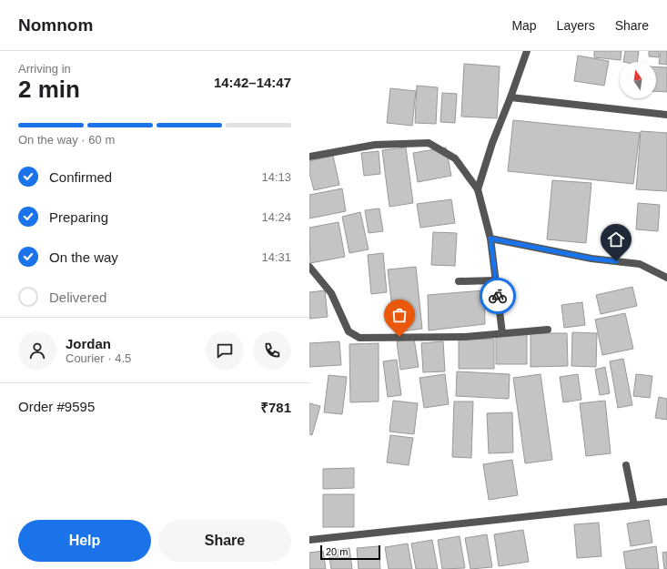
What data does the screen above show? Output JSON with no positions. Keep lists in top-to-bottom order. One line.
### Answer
{"scale_bar":"20 m","north":"top","page":{"header":"Nomnom","nav":["Map","Layers","Share"],"heading":["2 min","Arriving in","14:42–14:47"],"panel":["Jordan","Courier · 4.5","Order #9595","₹781"],"bar":"On the way · 60 m","list":[["Confirmed","14:13"],["Preparing","14:24"],["On the way","14:31"],"Delivered"],"buttons":["Help","Share"],"scale":"20 m"}}
